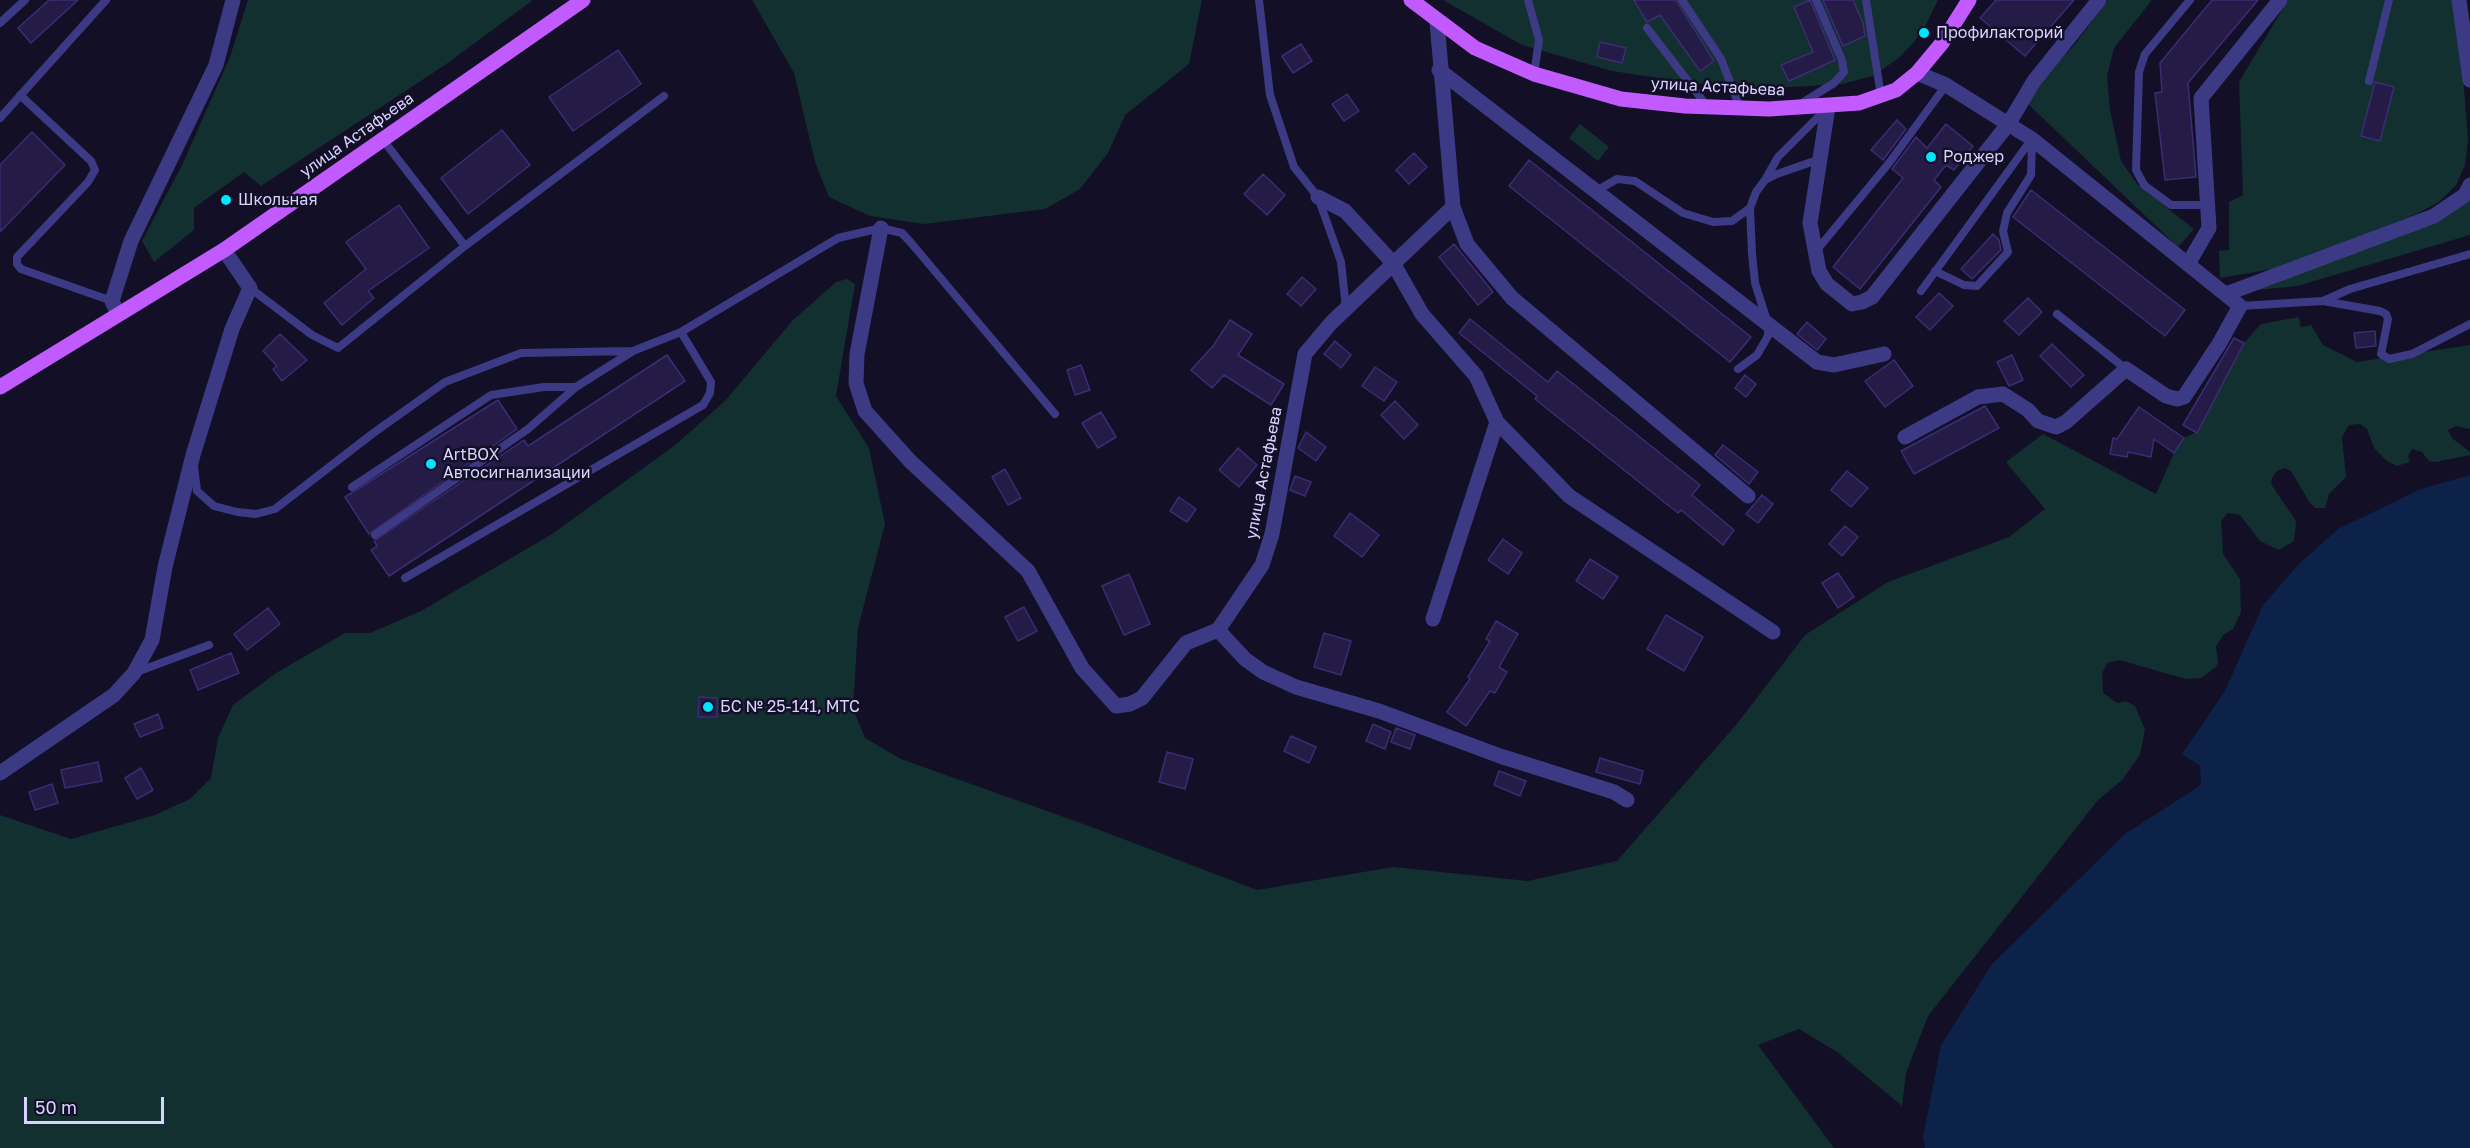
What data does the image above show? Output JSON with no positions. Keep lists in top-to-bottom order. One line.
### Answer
{"streets":{"main road":["улица Астафьева"]},"places":["Профилакторий","Роджер","Школьная","ArtBOX Автосигнализации","БС № 25-141, МТС"],"scale_bar":"50 m"}
